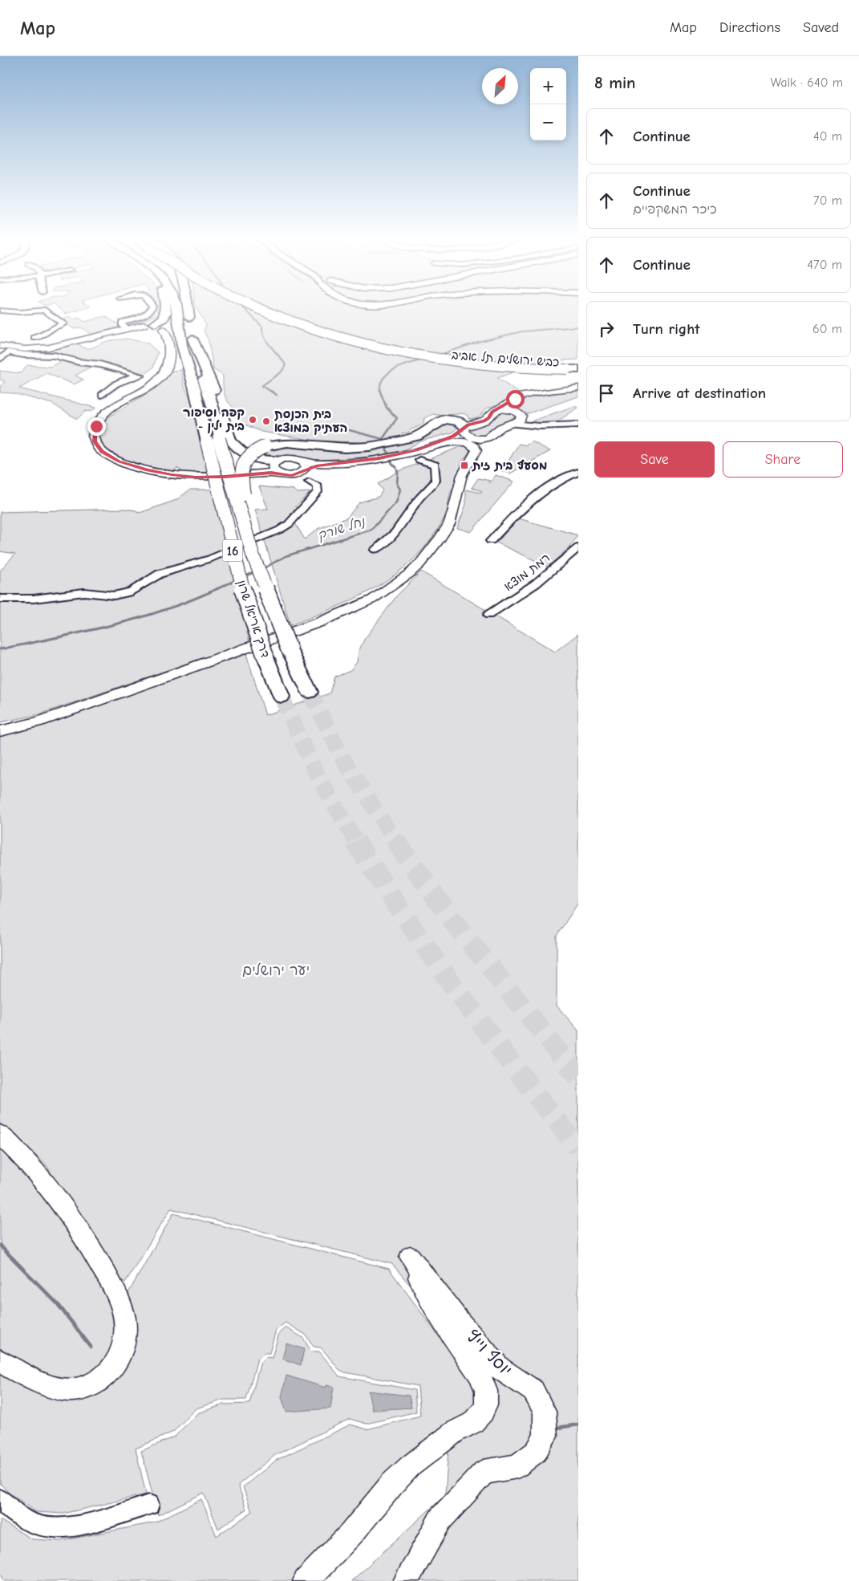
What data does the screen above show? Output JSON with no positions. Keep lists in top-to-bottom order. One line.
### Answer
{"streets":{"highway":["כביש ירושלים תל אביב","16","דרך אריאל שרון"],"main road":["יוסף וייץ"],"street":["רמת מוצא"]},"water":["נחל שורק"],"parks":["יער ירושלים"],"places":{"other":["קפה וסיפור - בית ילין","בית הכנסת העתיק במוצא"],"transit":["מסעף בית זית"]},"north":"top right","page":{"header":"Map","nav":["Map","Directions","Saved"],"heading":["8 min","Walk · 640 m"],"map_buttons":["+","−"],"list":[["Continue","40 m"],["Continue","כיכר המשקפיים","70 m"],["Continue","470 m"],["Turn right","60 m"],"Arrive at destination"],"buttons":["Save","Share"]}}
